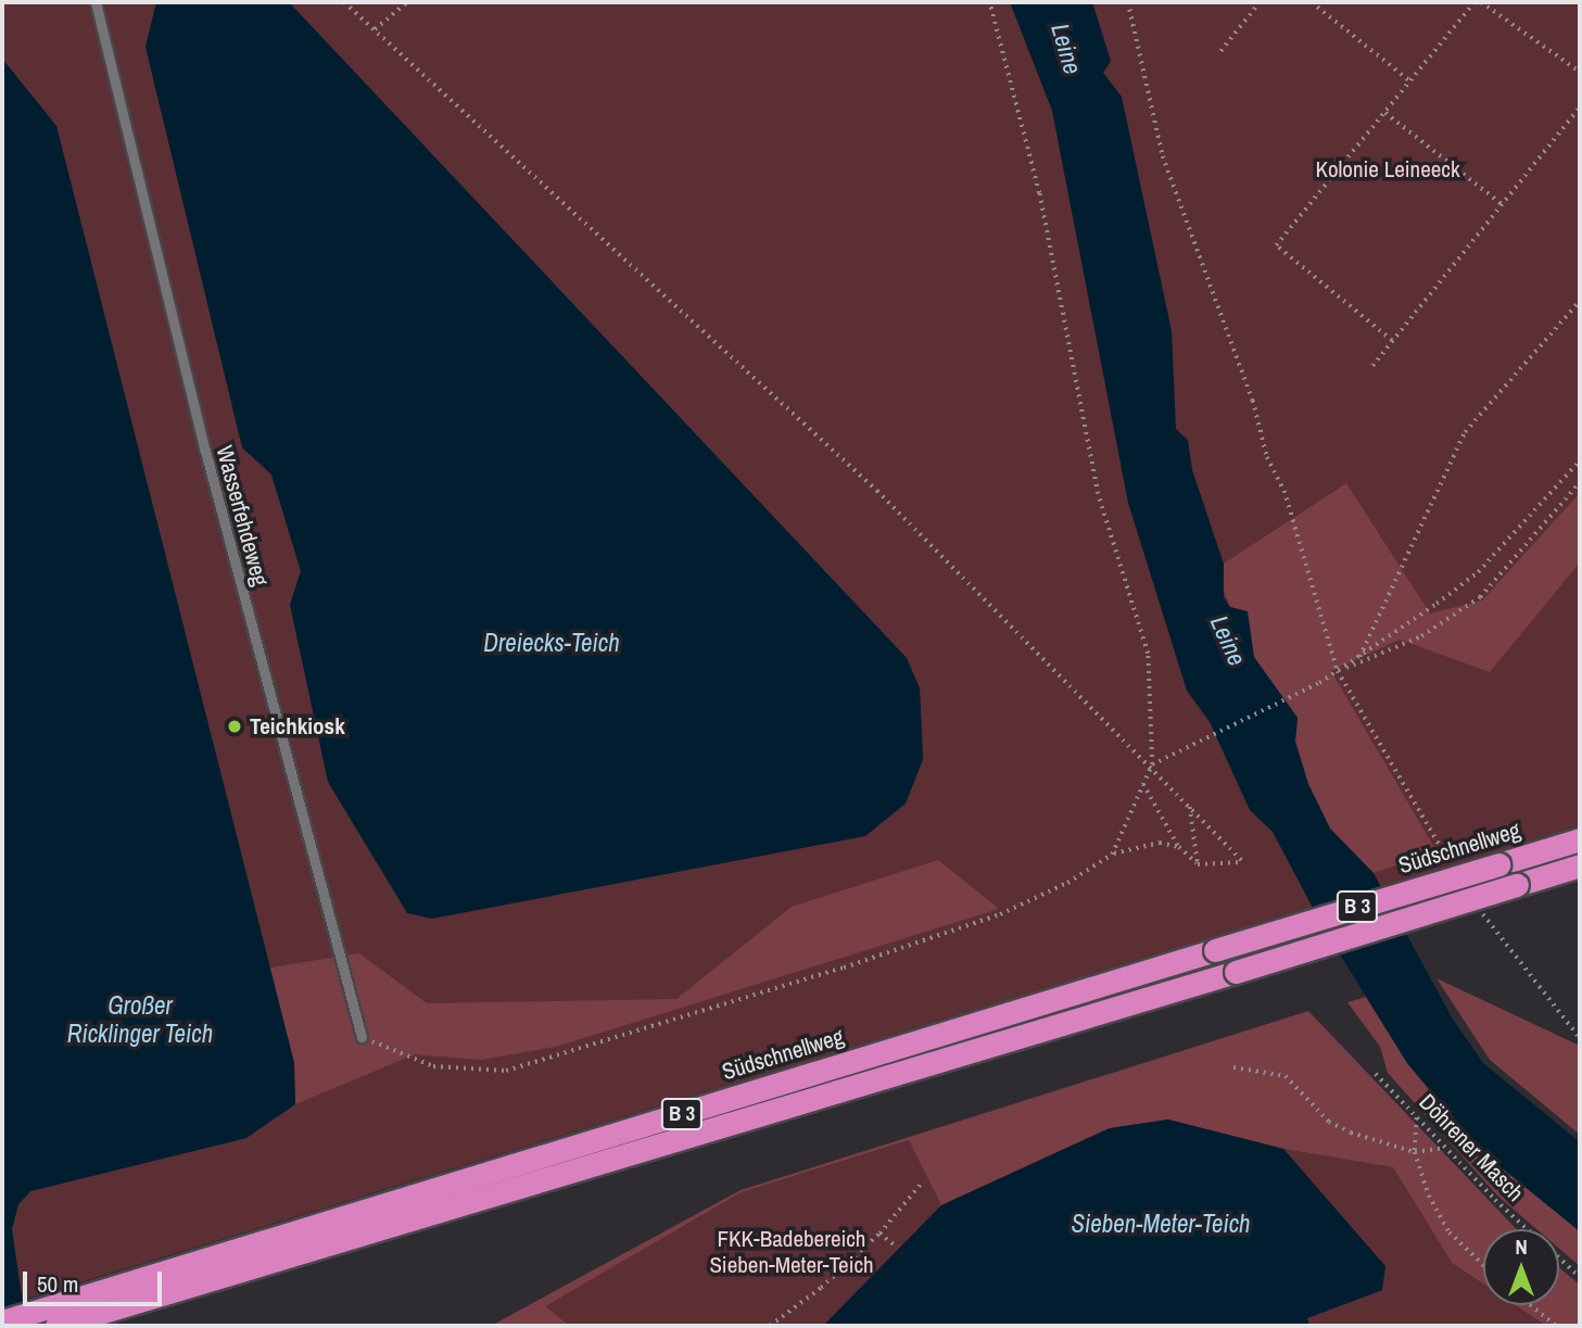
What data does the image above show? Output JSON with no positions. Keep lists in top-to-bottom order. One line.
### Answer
{"streets":{"highway":["Südschnellweg","B 3"],"lane":["Wasserfehdeweg"],"path":["Döhrener Masch"]},"water":["Leine","Dreiecks-Teich","Großer Ricklinger Teich","Sieben-Meter-Teich"],"parks":["Kolonie Leineeck","FKK-Badebereich Sieben-Meter-Teich"],"places":["Teichkiosk"],"scale_bar":"50 m","north":"top"}
